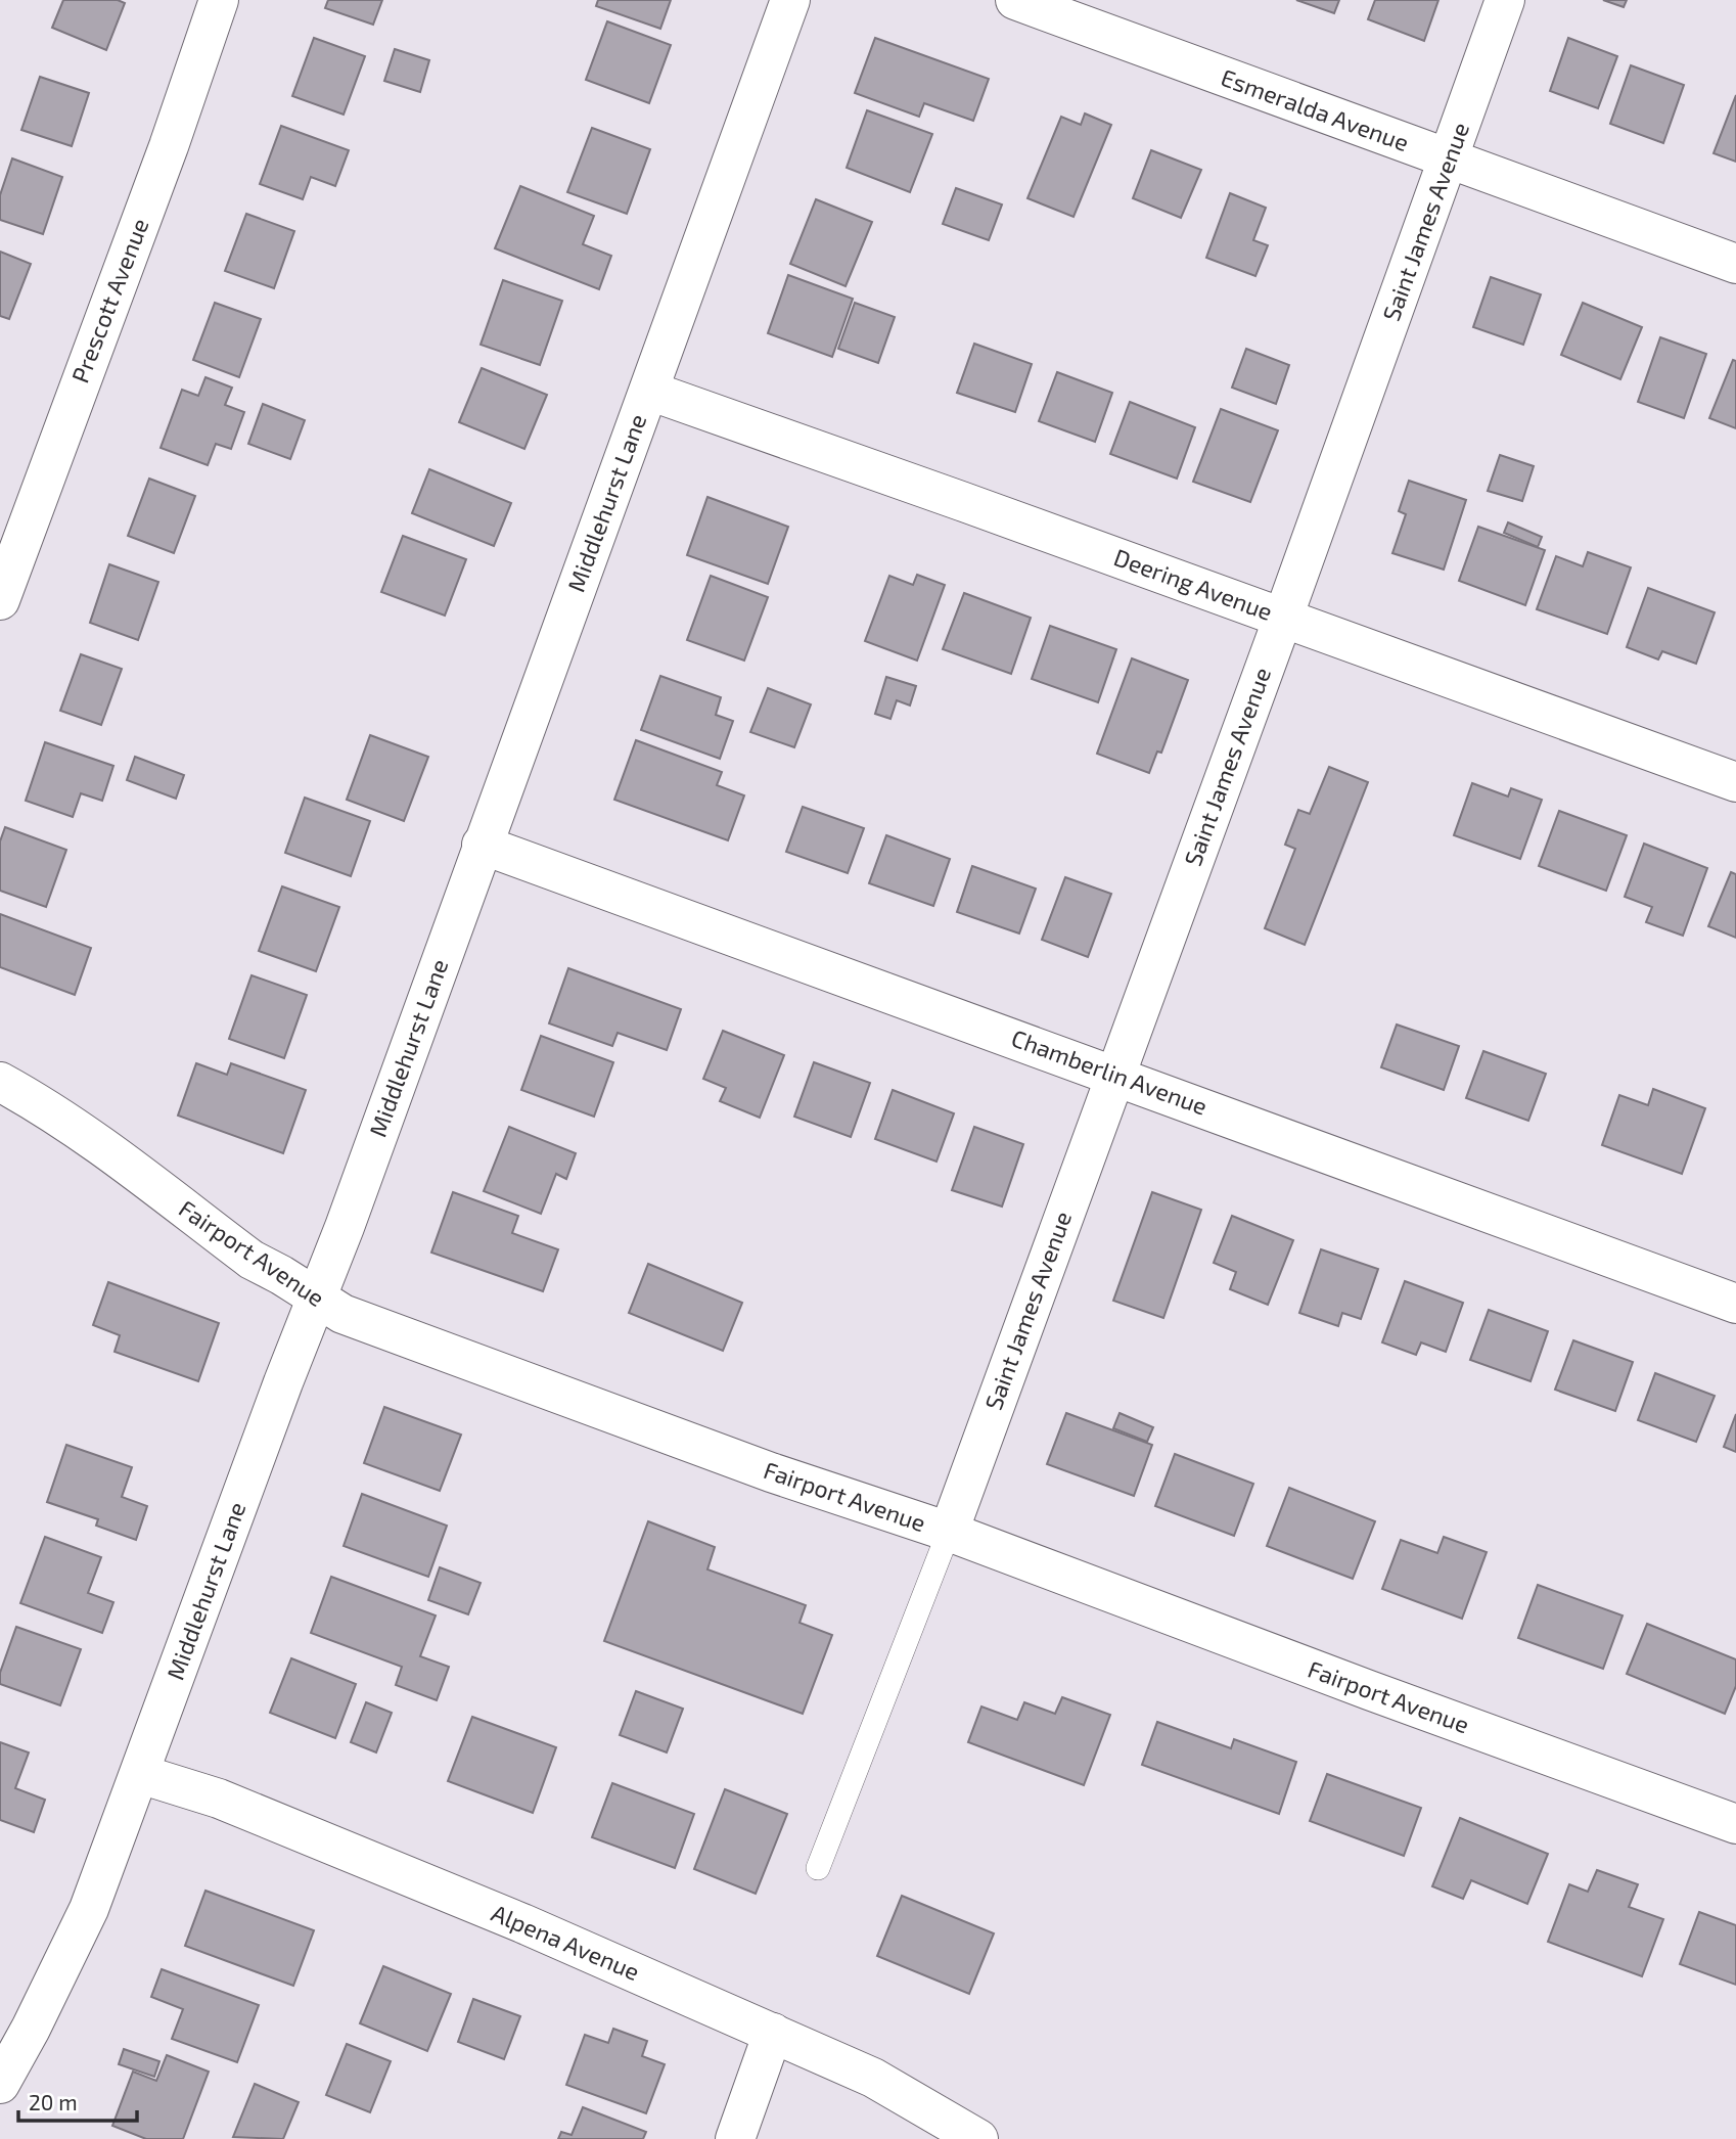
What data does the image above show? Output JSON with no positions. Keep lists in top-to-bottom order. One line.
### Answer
{"streets":{"street":["Esmeralda Avenue","Saint James Avenue","Prescott Avenue","Middlehurst Lane","Deering Avenue","Chamberlin Avenue","Fairport Avenue","Alpena Avenue"]},"crossings":[["Esmeralda Avenue","Saint James Avenue"],["Saint James Avenue","Deering Avenue"],["Saint James Avenue","Chamberlin Avenue"],["Saint James Avenue","Fairport Avenue"],["Middlehurst Lane","Deering Avenue"],["Middlehurst Lane","Chamberlin Avenue"],["Middlehurst Lane","Fairport Avenue"],["Middlehurst Lane","Alpena Avenue"]],"scale_bar":"20 m"}
